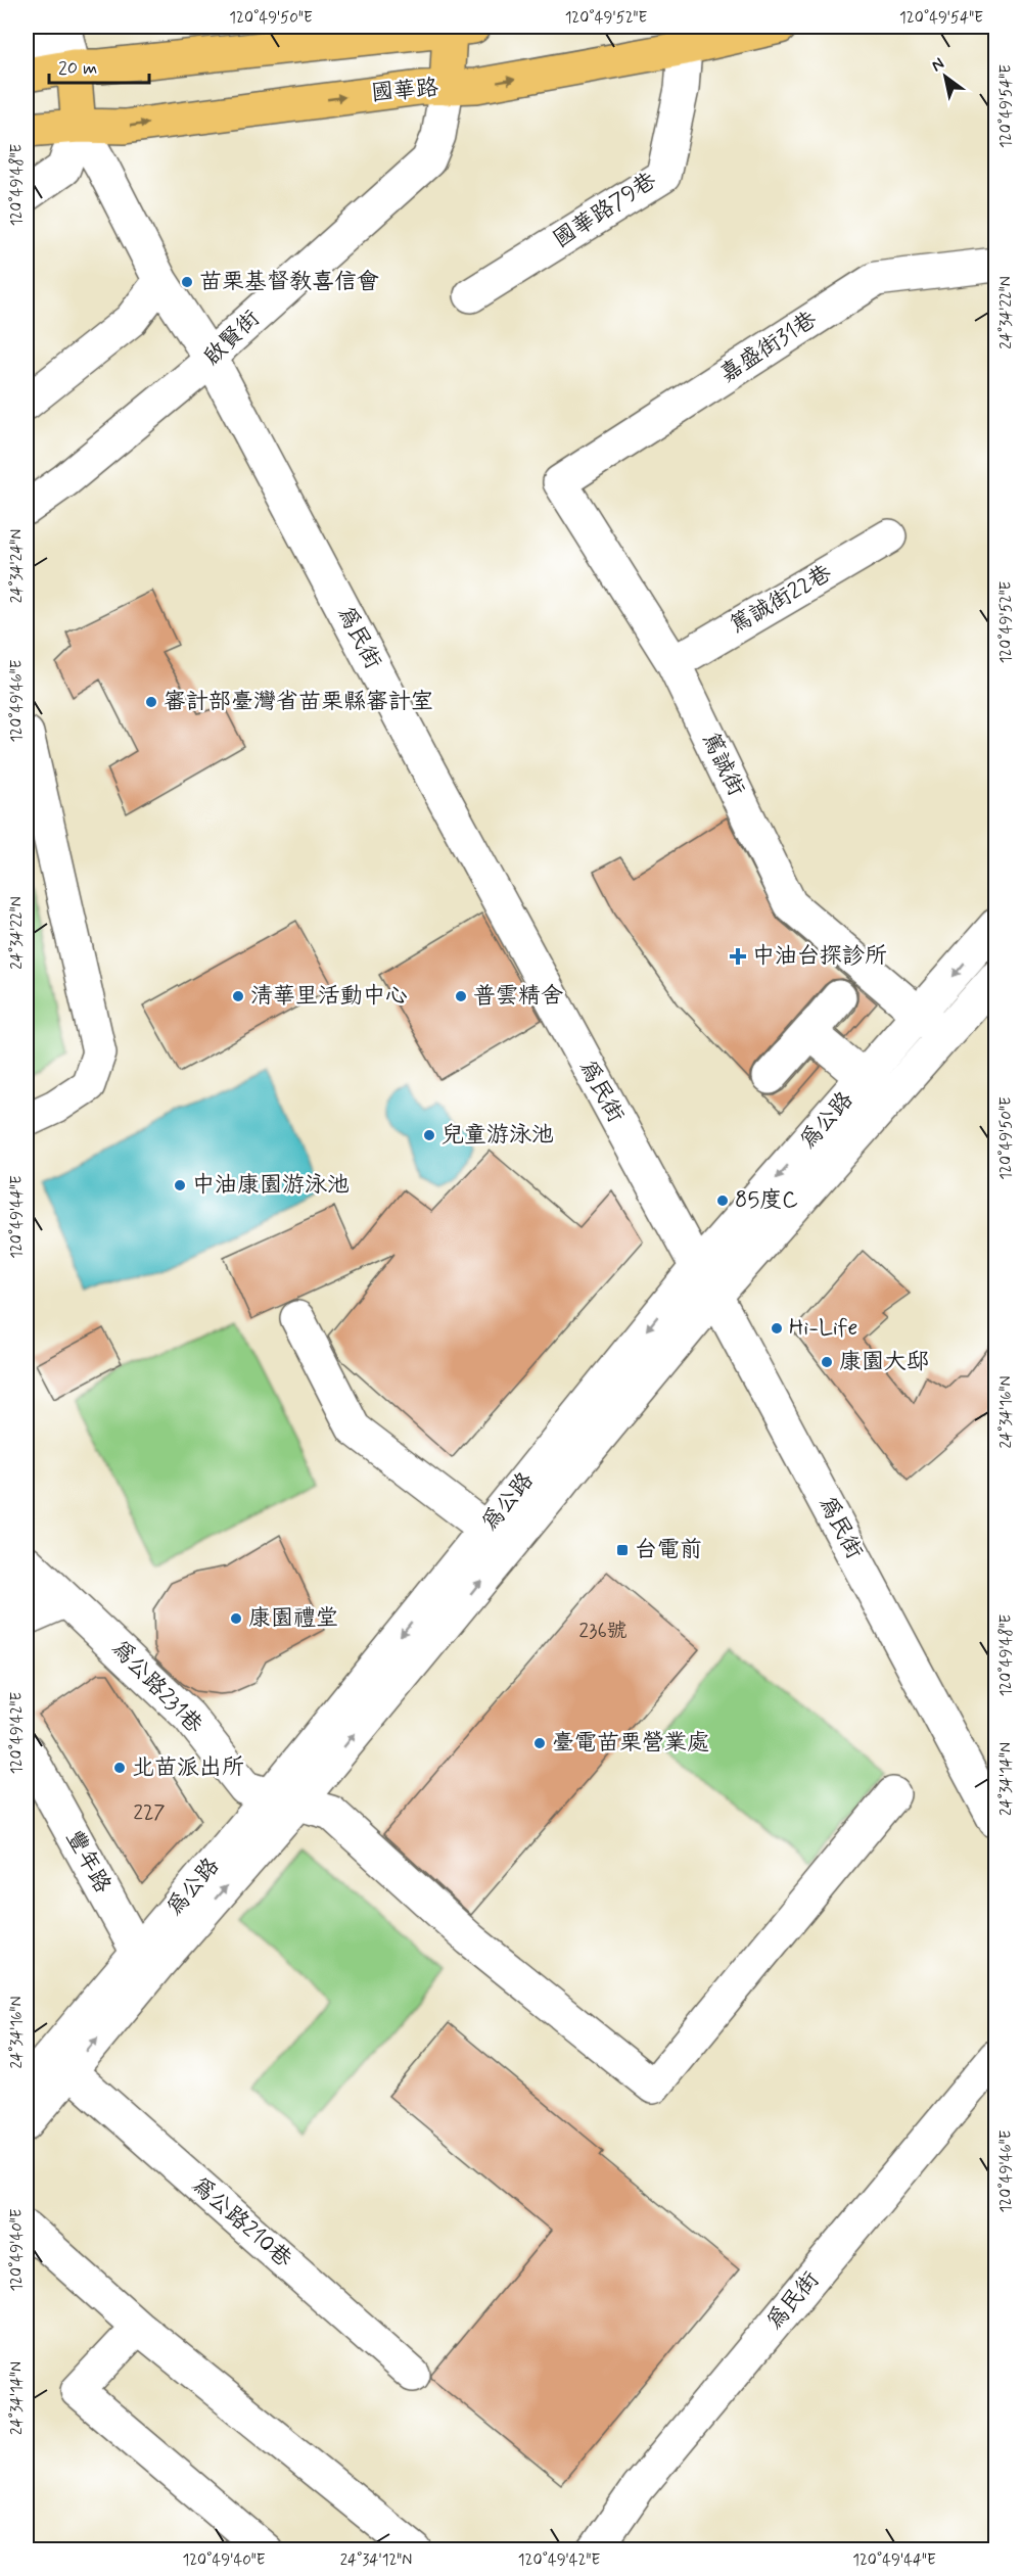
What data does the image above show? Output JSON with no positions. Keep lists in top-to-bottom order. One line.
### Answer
{"streets":{"main road":["國華路"],"street":["國華路79巷","啟賢街","嘉盛街31巷","篤誠街22巷","為民街","篤誠街","為公路","為公路231巷","豐年路","為公路210巷"]},"crossings":[["國華路","國華路79巷"],["國華路","啟賢街"],["國華路","為民街"],["啟賢街","為民街"],["嘉盛街31巷","篤誠街"],["篤誠街22巷","篤誠街"],["為民街","為公路"],["篤誠街","為公路"],["為公路","為公路231巷"],["為公路","豐年路"],["為公路","為公路210巷"]],"places":{"other":["苗栗基督教喜信會","審計部臺灣省苗栗縣審計室","清華里活動中心","普雲精舍","兒童游泳池","中油康園游泳池","85度C","Hi-Life","康園大邸","康園禮堂","臺電苗栗營業處","北苗派出所"],"health":["中油台探診所"],"transit":["台電前"]},"house_numbers":["236號","227"],"scale_bar":"20 m","north":"top left","coordinates":["120°49'50\"E","120°49'52\"E","120°49'54\"E","120°49'48\"E","24°34'22\"N","24°34'24\"N","120°49'46\"E","120°49'44\"E","24°34'16\"N","120°49'42\"E","24°34'14\"N","120°49'40\"E","24°34'12\"N"]}
